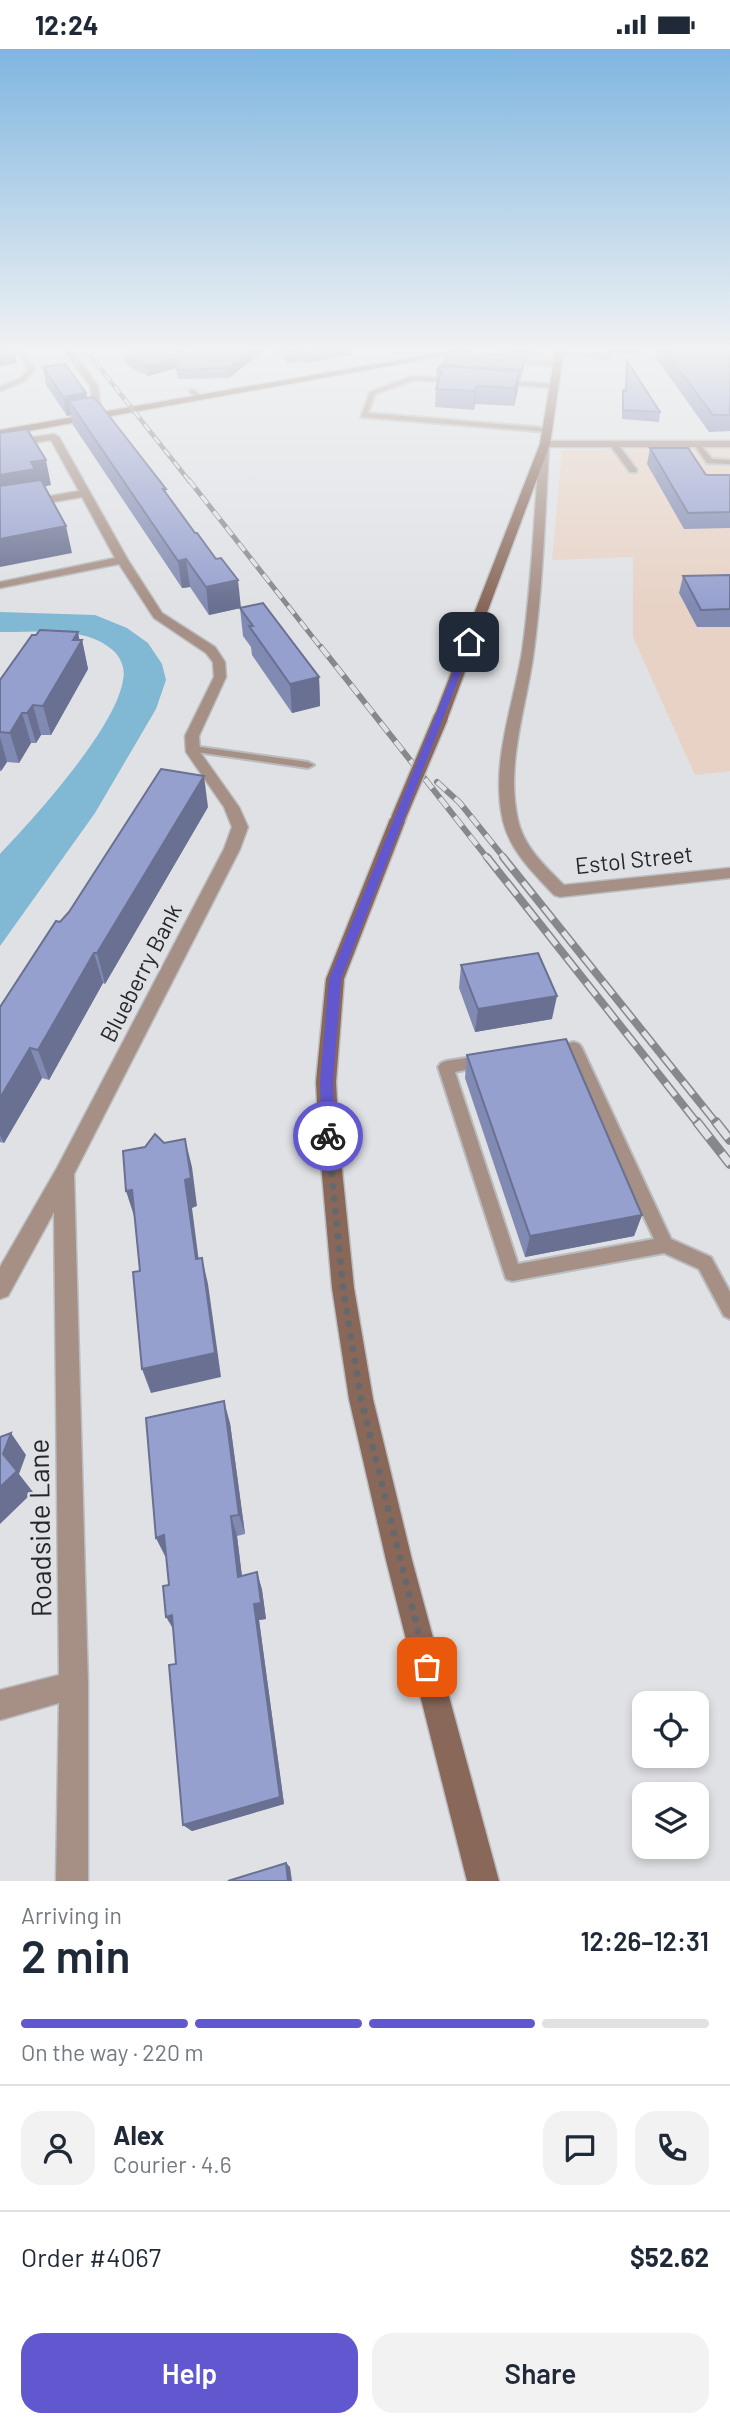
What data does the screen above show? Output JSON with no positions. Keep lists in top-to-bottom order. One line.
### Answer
{"streets":{"street":["Estol Street","Blueberry Bank","Roadside Lane"]},"crossings":[["Blueberry Bank","Roadside Lane"]],"page":{"status":"12:24","heading":["2 min","Arriving in","12:26–12:31"],"panel":["Alex","Courier · 4.6","Order #4067","$52.62"],"bar":"On the way · 220 m","buttons":["Help","Share"]}}
